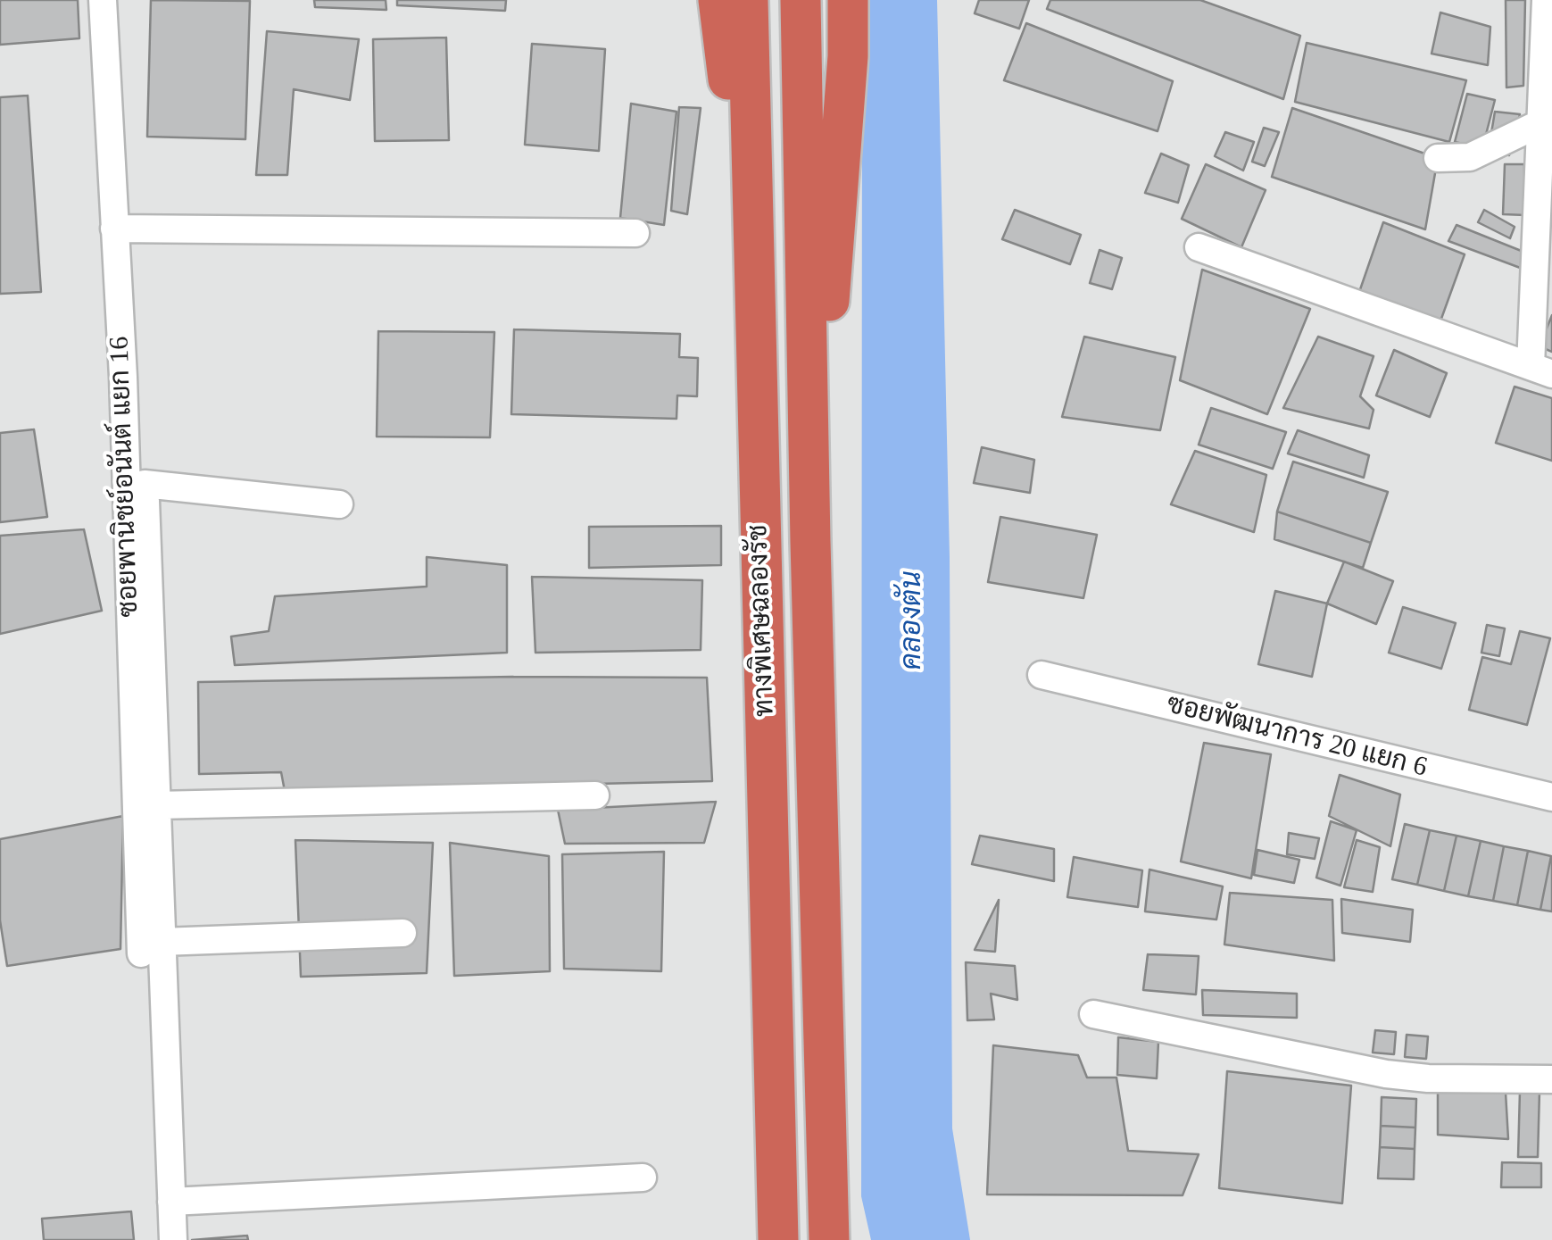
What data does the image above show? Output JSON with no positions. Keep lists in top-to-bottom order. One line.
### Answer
{"streets":{"highway":["ทางพิเศษฉลองรัช"],"street":["ซอยพานิชย์อนันต์ แยก 16","ซอยพัฒนาการ 20 แยก 6"]},"water":["คลองตัน"]}
